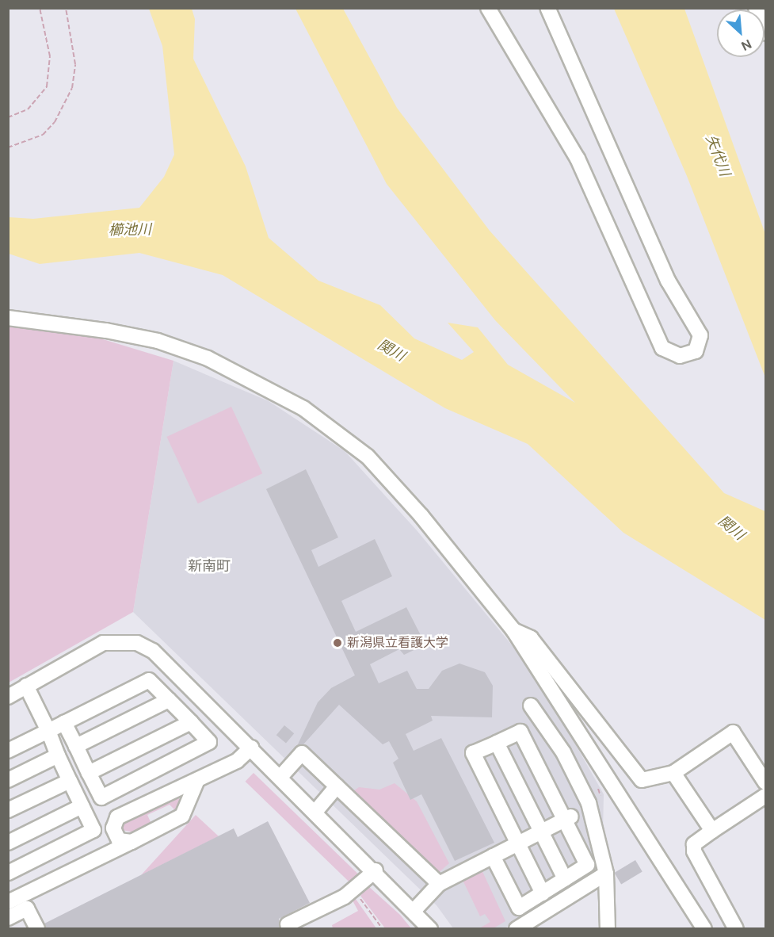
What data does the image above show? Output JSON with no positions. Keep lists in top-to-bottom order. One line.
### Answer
{"districts":["新南町"],"water":["矢代川","櫛池川","関川"],"places":["新潟県立看護大学"],"north":"bottom right"}
